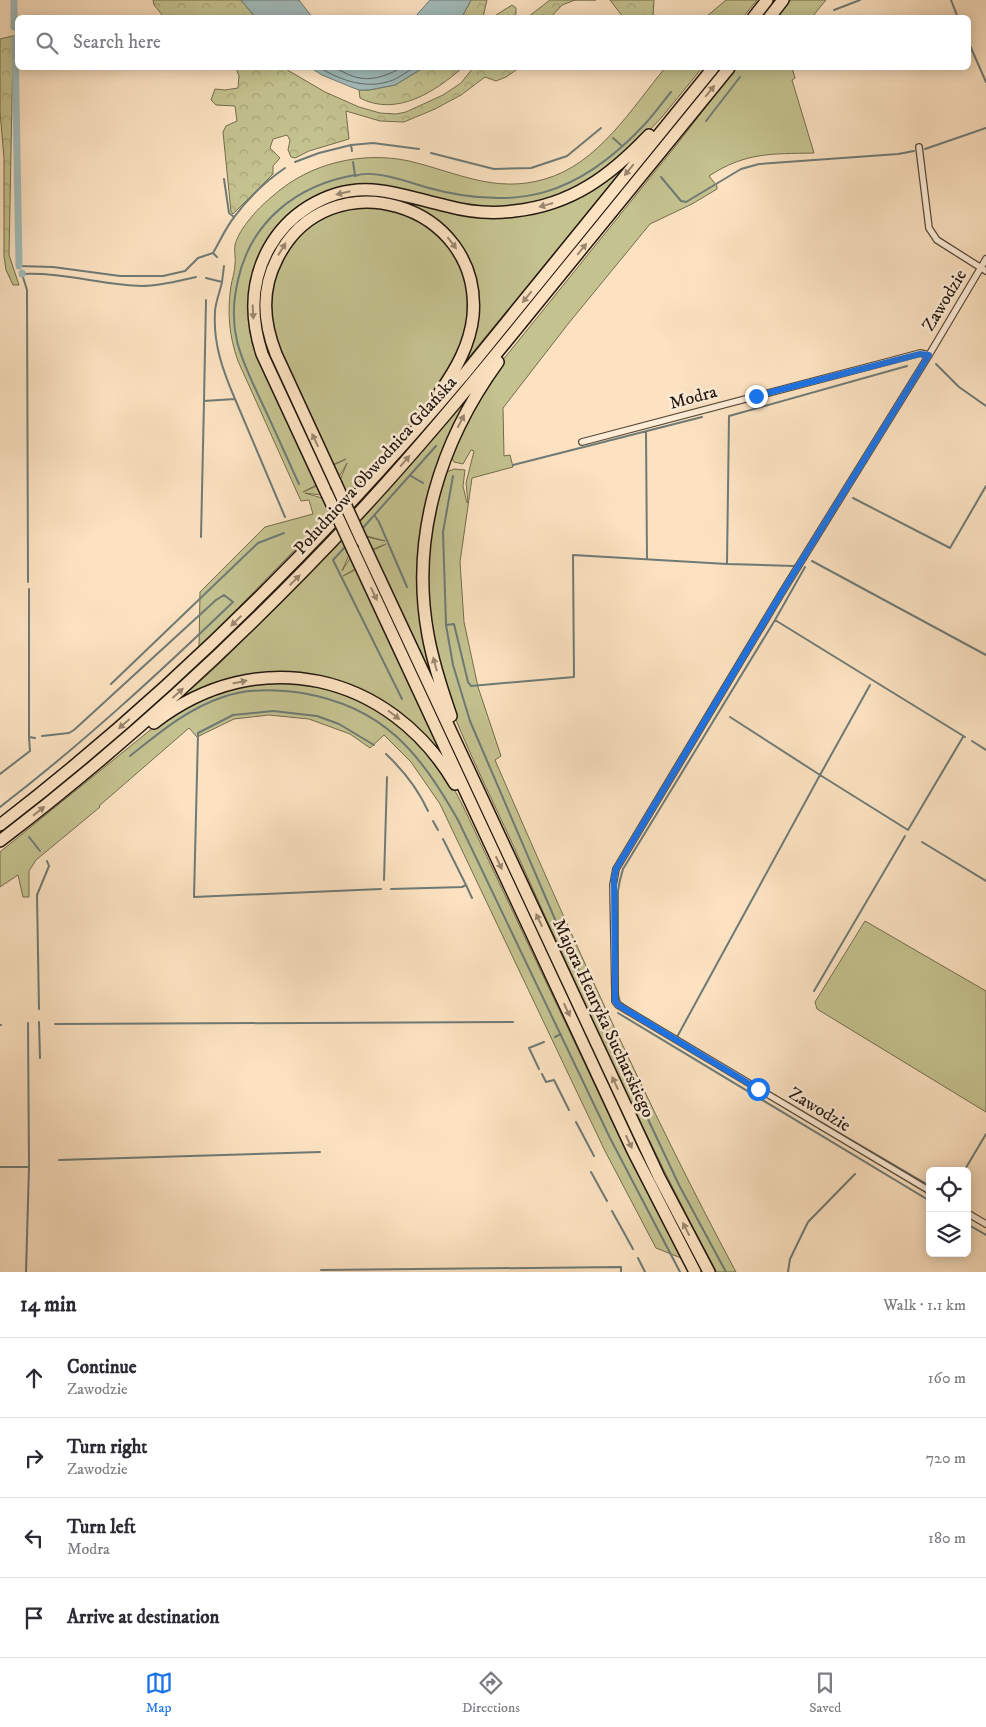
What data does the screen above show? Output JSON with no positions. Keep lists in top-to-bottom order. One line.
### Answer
{"streets":{"highway":["Południowa Obwodnica Gdańska","Majora Henryka Sucharskiego"],"street":["Zawodzie","Modra"]},"crossings":[["Zawodzie","Modra"]],"page":{"search":"Search here","heading":["14 min","Walk · 1.1 km"],"list":[["Continue","Zawodzie","160 m"],["Turn right","Zawodzie","720 m"],["Turn left","Modra","180 m"],"Arrive at destination"],"nav":["Map","Directions","Saved"]}}
